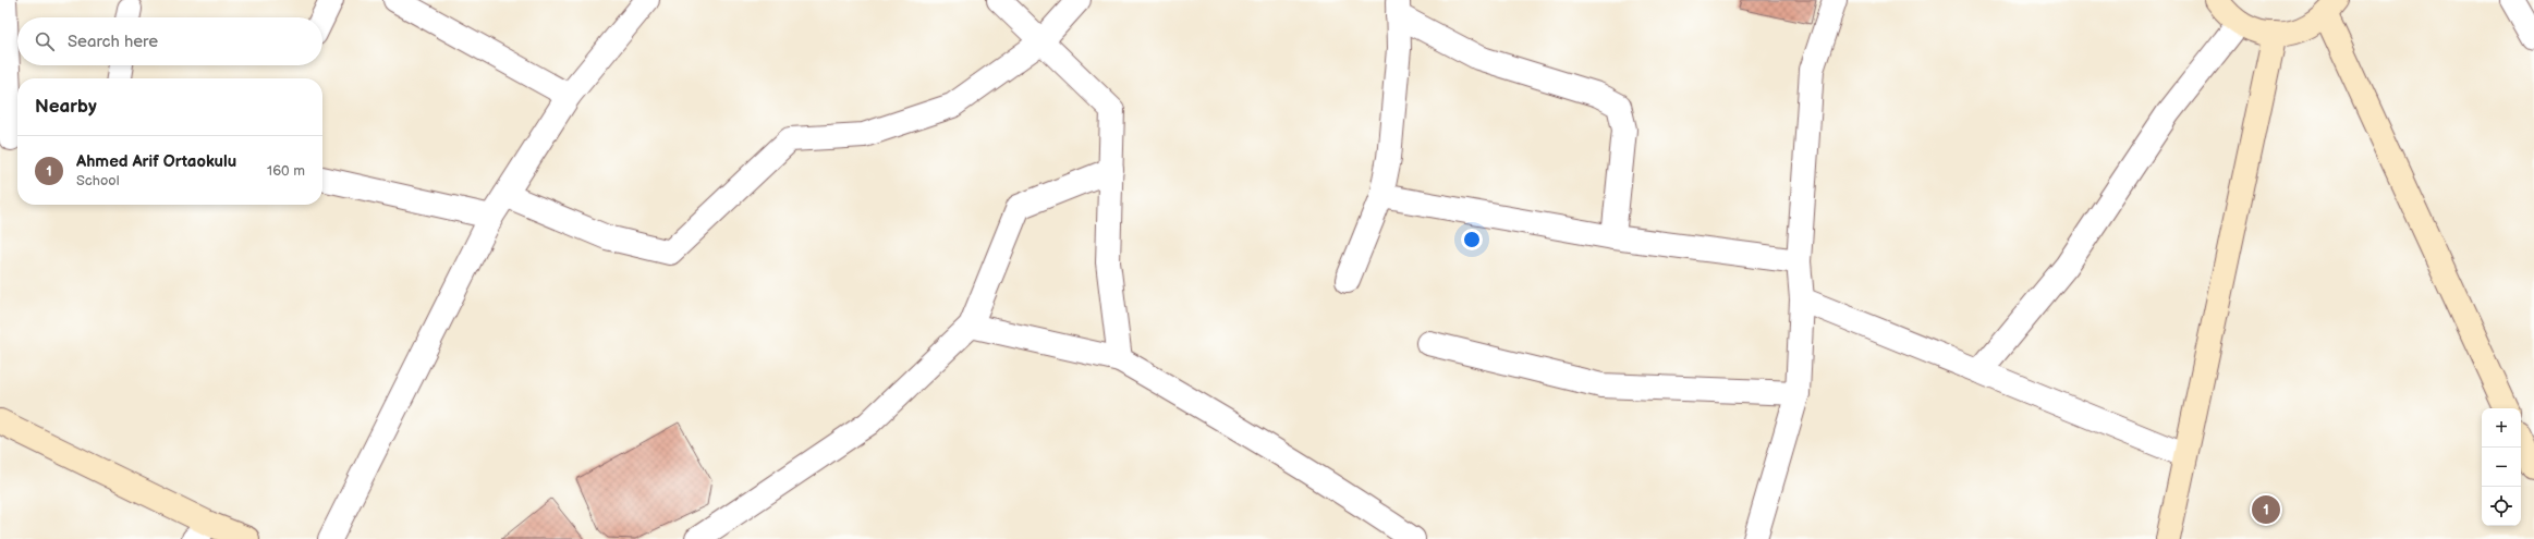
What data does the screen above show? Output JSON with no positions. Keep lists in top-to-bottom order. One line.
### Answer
{"page":{"search":"Search here","heading":"Nearby","list":[{"mark":"1","name":"Ahmed Arif Ortaokulu","note":"School","value":"160 m"}],"map_buttons":["+","−"],"pins":"1"}}
